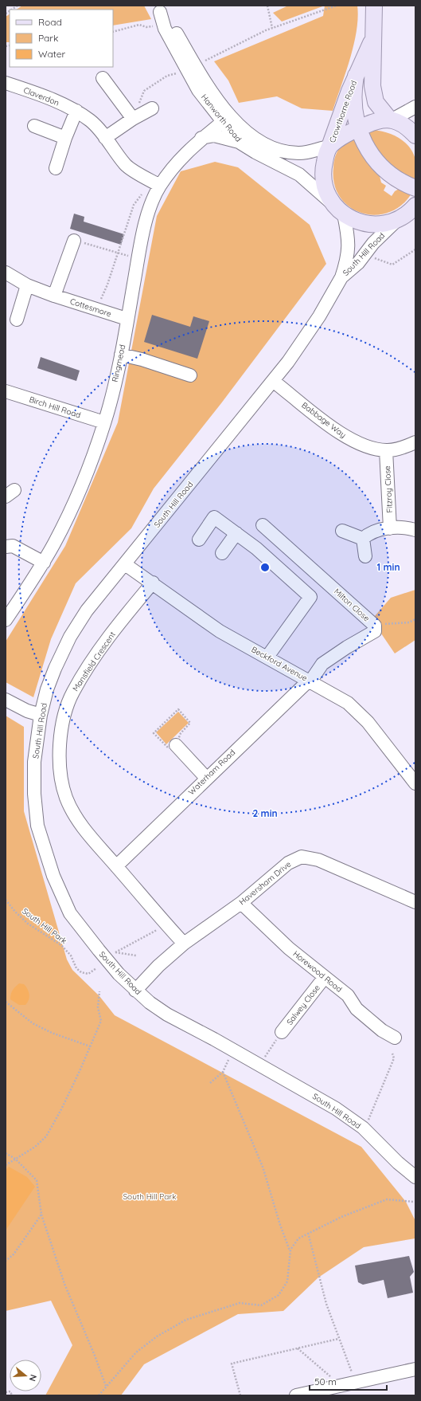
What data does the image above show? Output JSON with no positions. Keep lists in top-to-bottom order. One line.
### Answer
{"streets":{"main road":["Crowthorne Road"],"street":["Claverdon","Hanworth Road","South Hill Road","Cottesmore","Ringmead","Birch Hill Road","Babbage Way","Fitzroy Close","Milton Close","Mansfield Crescent","Beckford Avenue","Waterham Road","Haversham Drive","Horewood Road","Salwey Close"],"path":["South Hill Park"]},"crossings":[["Claverdon","Ringmead"],["Crowthorne Road","Hanworth Road"],["Hanworth Road","Ringmead"],["South Hill Road","Babbage Way"],["South Hill Road","Beckford Avenue"],["South Hill Road","Haversham Drive"],["Cottesmore","Ringmead"],["Ringmead","Birch Hill Road"],["Babbage Way","Fitzroy Close"],["Milton Close","Beckford Avenue"],["Milton Close","Waterham Road"],["Mansfield Crescent","Beckford Avenue"],["Mansfield Crescent","Waterham Road"],["Mansfield Crescent","Haversham Drive"],["Beckford Avenue","Waterham Road"],["Haversham Drive","Horewood Road"],["Horewood Road","Salwey Close"]],"parks":["South Hill Park"],"legend":["Road","Park","Water"],"scale_bar":"50 m","north":"right","rings":["1 min","2 min"]}
